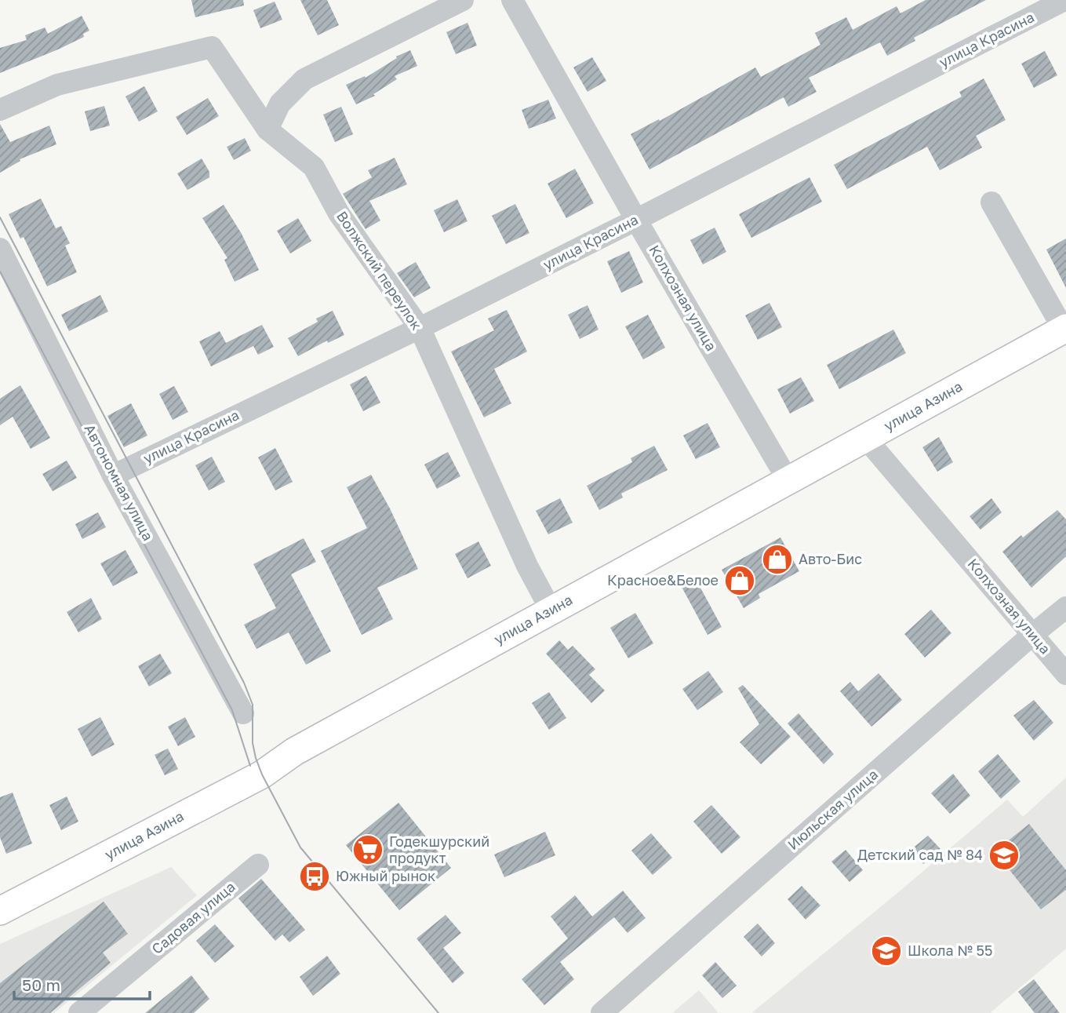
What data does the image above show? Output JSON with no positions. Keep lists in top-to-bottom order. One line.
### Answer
{"streets":{"main road":["улица Азина"],"street":["улица Красина","Волжский переулок","Колхозная улица","Автономная улица","Июльская улица","Садовая улица"]},"crossings":[["улица Красина","Волжский переулок"],["улица Красина","Колхозная улица"],["улица Красина","Автономная улица"],["Волжский переулок","улица Азина"],["Колхозная улица","улица Азина"],["Колхозная улица","Июльская улица"]],"places":{"shop":["Авто-Бис","Красное&Белое"],"supermarket":["Годекшурский продукт"],"school or university":["Детский сад № 84","Школа № 55"],"bus stop":["Южный рынок"]},"scale_bar":"50 m"}
